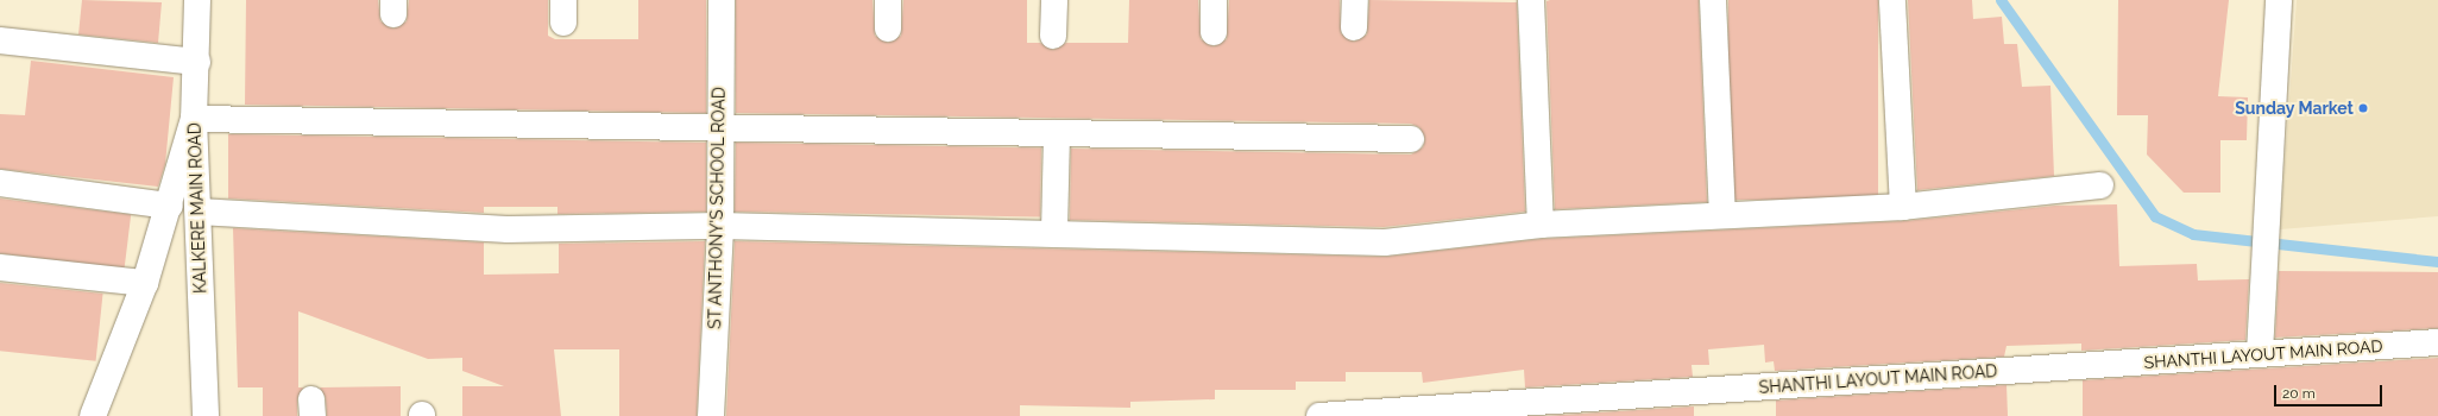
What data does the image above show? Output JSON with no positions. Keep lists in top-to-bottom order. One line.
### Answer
{"streets":{"street":["KALKERE MAIN ROAD","ST ANTHONY'S SCHOOL ROAD","SHANTHI LAYOUT MAIN ROAD"]},"places":["Sunday Market"],"scale_bar":"20 m"}
